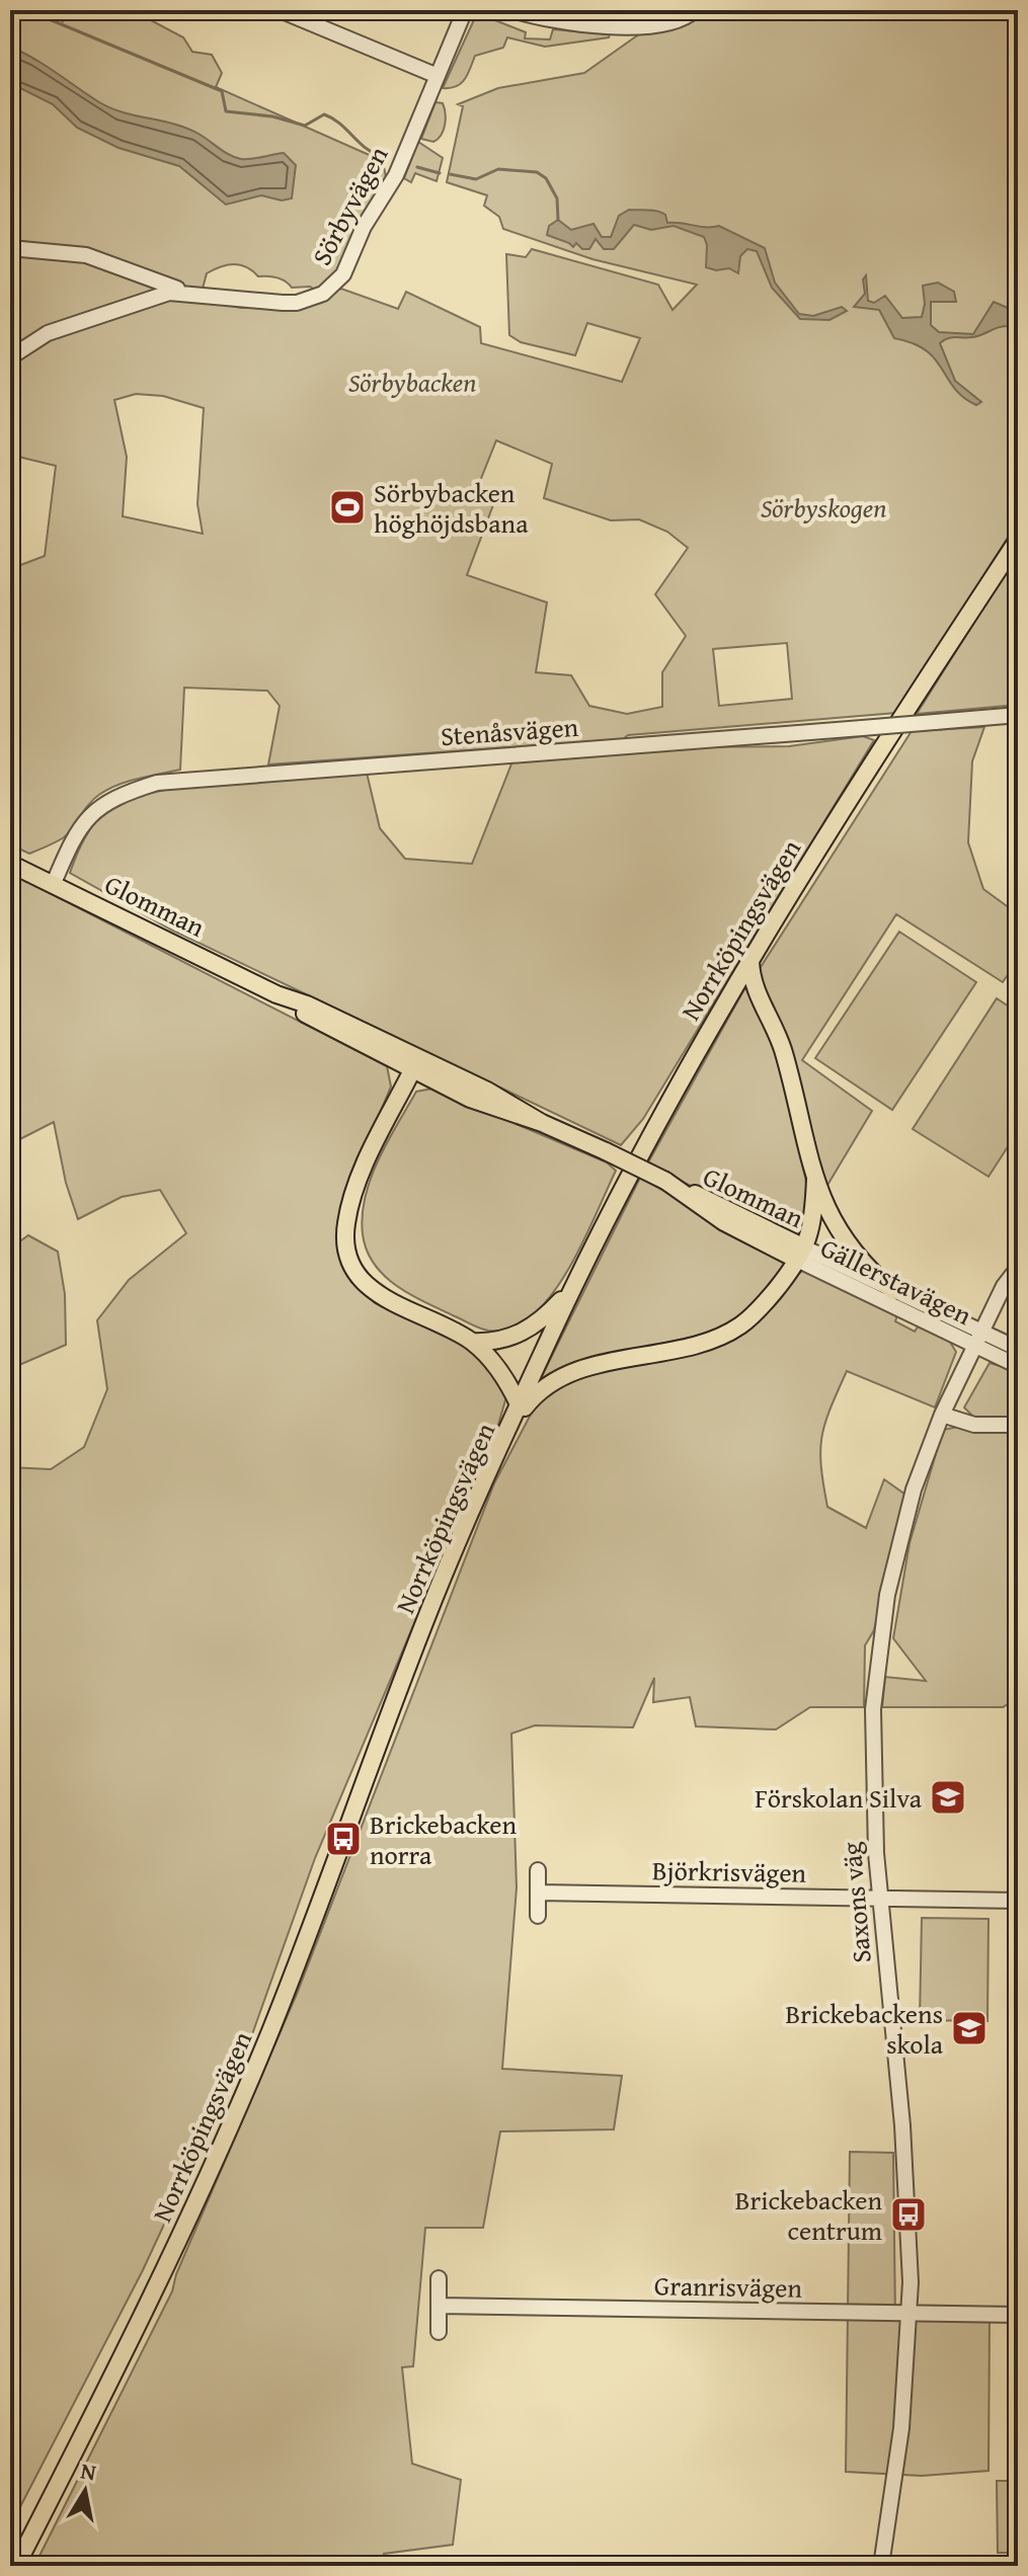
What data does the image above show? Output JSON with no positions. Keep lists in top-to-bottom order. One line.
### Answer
{"streets":{"main road":["Glomman","Norrköpingsvägen"],"street":["Sörbyvägen","Stenåsvägen","Gällerstavägen","Björkrisvägen","Saxons väg","Granrisvägen"]},"crossings":[["Stenåsvägen","Glomman"],["Glomman","Gällerstavägen"],["Gällerstavägen","Saxons väg"],["Björkrisvägen","Saxons väg"],["Saxons väg","Granrisvägen"]],"parks":["Sörbybacken","Sörbyskogen"],"places":{"sports":["Sörbybacken höghöjdsbana"],"school or university":["Förskolan Silva","Brickebackens skola"],"bus stop":["Brickebacken norra","Brickebacken centrum"]},"north":"top"}
